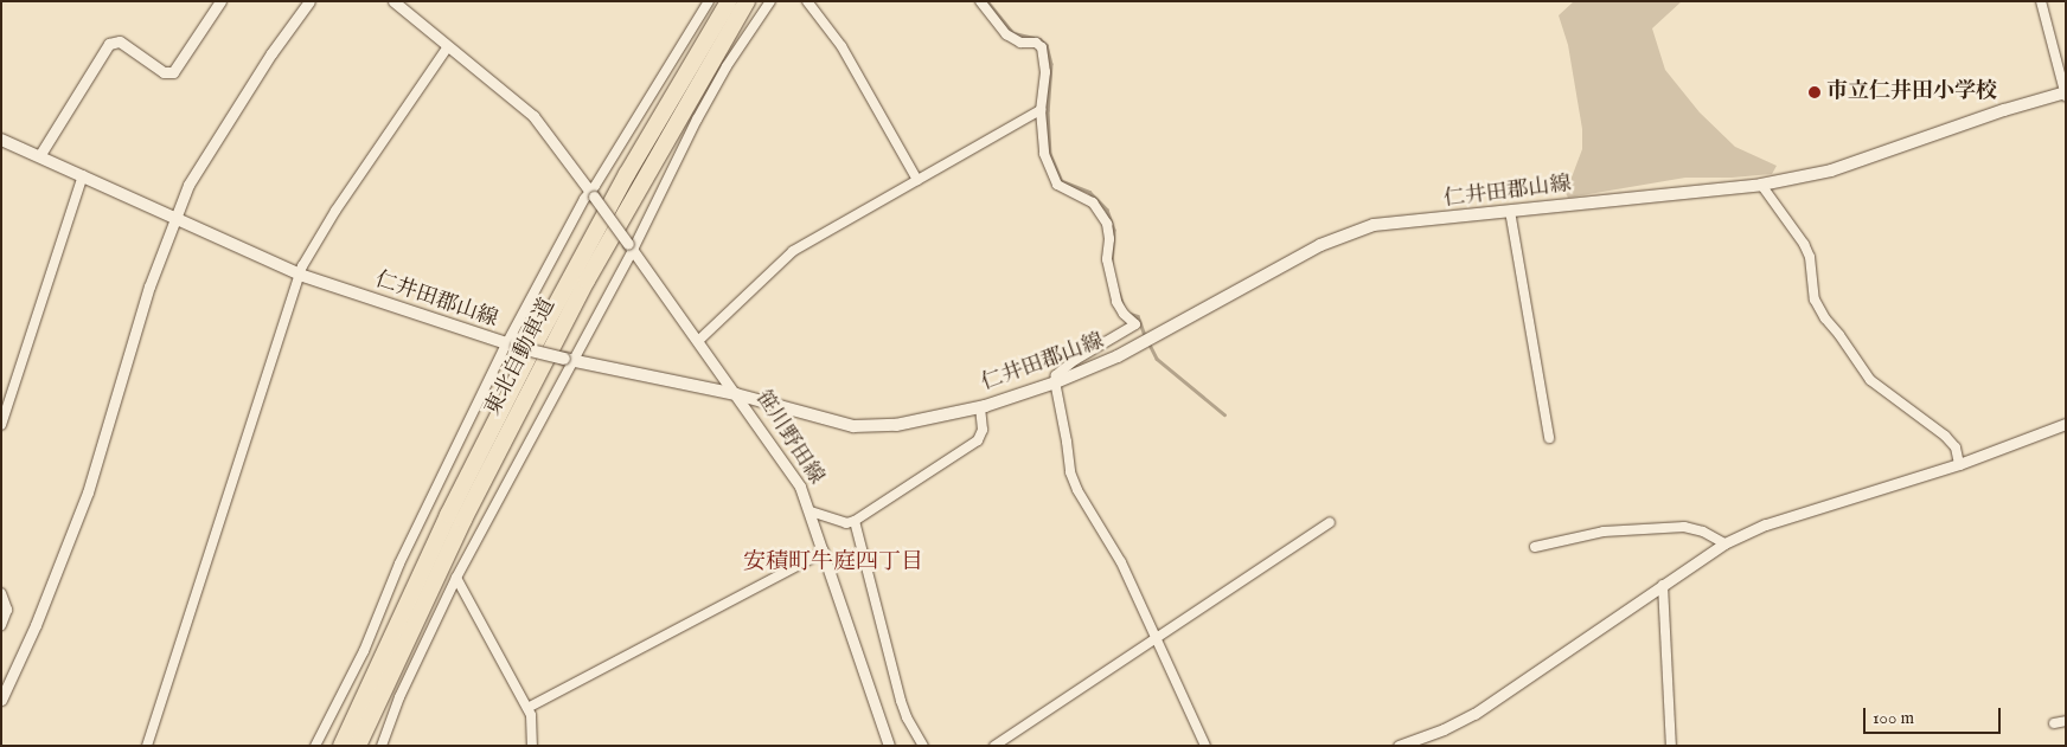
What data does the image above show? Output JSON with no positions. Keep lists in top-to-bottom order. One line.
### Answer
{"streets":{"highway":["東北自動車道"],"main road":["仁井田郡山線"],"street":["笹川野田線"]},"crossings":[["仁井田郡山線","笹川野田線"]],"districts":["安積町牛庭四丁目"],"places":["市立仁井田小学校"],"scale_bar":"100 m"}
